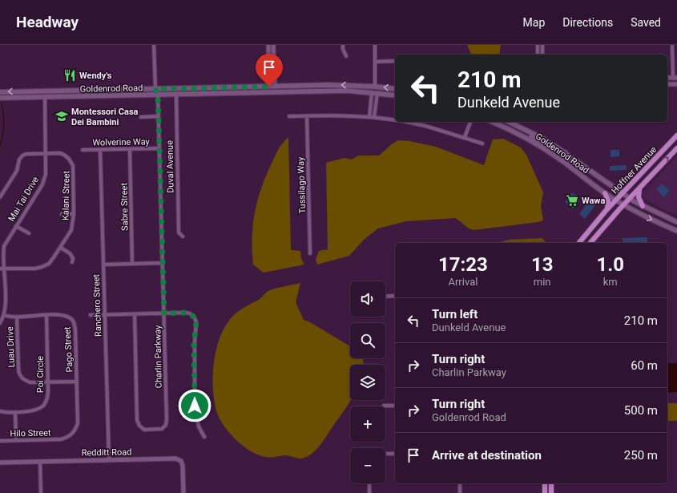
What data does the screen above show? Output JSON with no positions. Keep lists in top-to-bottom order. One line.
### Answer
{"streets":{"main road":["Goldenrod Road","Hoffner Avenue"],"street":["Wolverine Way","Duval Avenue","Tussilago Way","Kalani Street","Mai Tai Drive","Sabre Street","Ranchero Street","Luau Drive","Pago Street","Charlin Parkway","Poi Circle","Hilo Street","Redditt Road"]},"crossings":[["Goldenrod Road","Duval Avenue"],["Goldenrod Road","Hoffner Avenue"],["Goldenrod Road","Mai Tai Drive"],["Goldenrod Road","Charlin Parkway"],["Wolverine Way","Sabre Street"],["Wolverine Way","Ranchero Street"],["Wolverine Way","Charlin Parkway"],["Kalani Street","Mai Tai Drive"],["Mai Tai Drive","Pago Street"],["Ranchero Street","Redditt Road"],["Luau Drive","Pago Street"],["Luau Drive","Poi Circle"],["Pago Street","Poi Circle"],["Pago Street","Hilo Street"]],"places":{"restaurant":["Wendy's"],"school or university":["Montessori Casa Dei Bambini"],"supermarket":["Wawa"]},"page":{"header":"Headway","nav":["Map","Directions","Saved"],"turn":["210 m","Dunkeld Avenue"],"eta":["17:23","Arrival","13","min","1.0","km"],"map_buttons":["+","−"],"list":[{"name":"Turn left","note":"Dunkeld Avenue","value":"210 m"},{"name":"Turn right","note":"Charlin Parkway","value":"60 m"},{"name":"Turn right","note":"Goldenrod Road","value":"500 m"},{"name":"Arrive at destination","value":"250 m"}]}}
